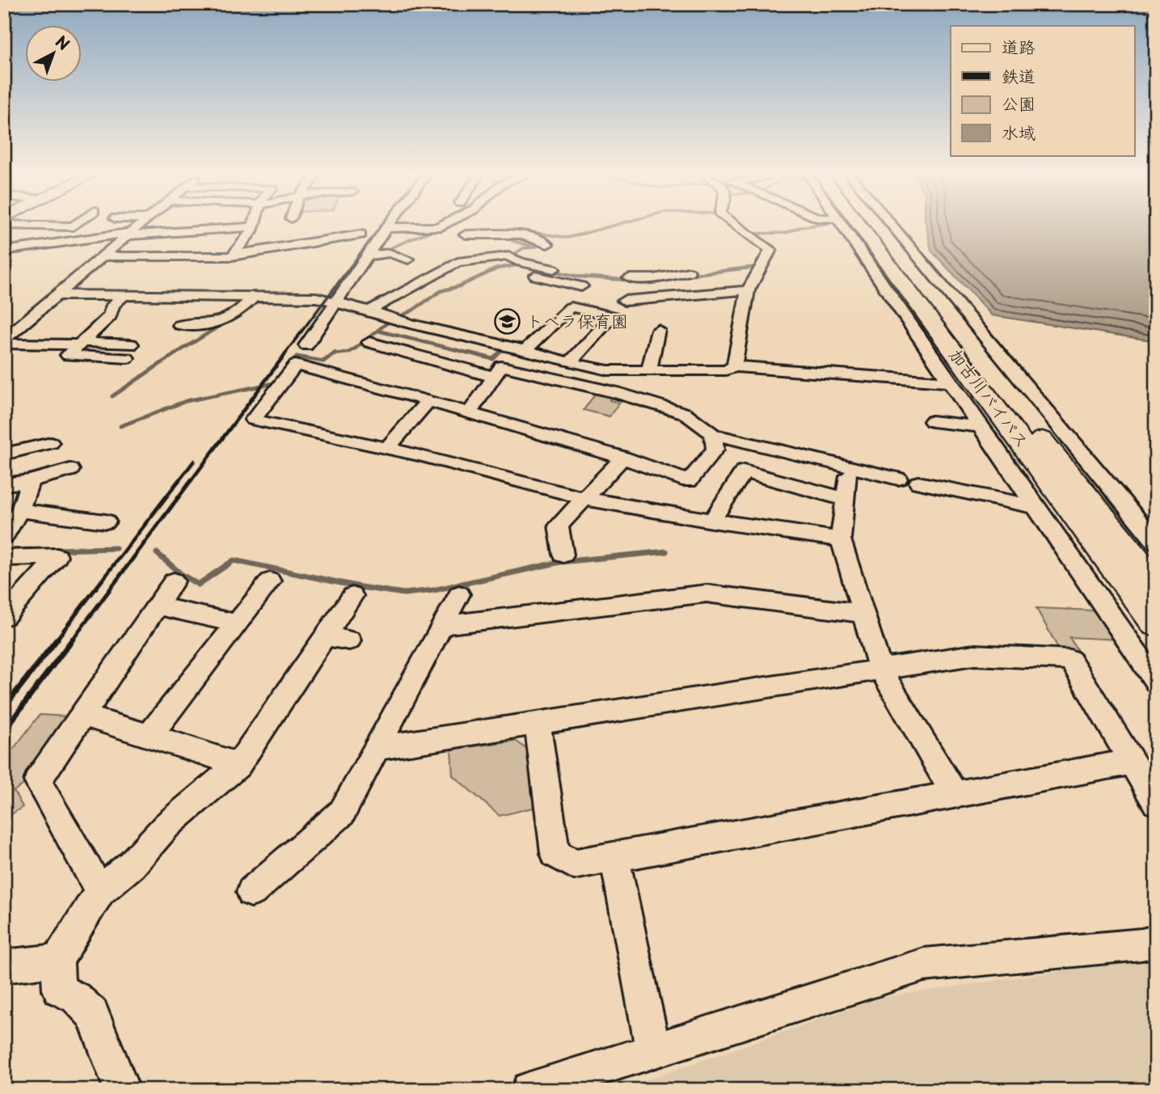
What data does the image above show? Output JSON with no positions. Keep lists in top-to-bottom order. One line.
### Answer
{"streets":{"highway":["加古川バイパス"]},"places":{"school or university":["トベラ保育園"]},"legend":["道路","鉄道","公園","水域"],"north":"top right"}
